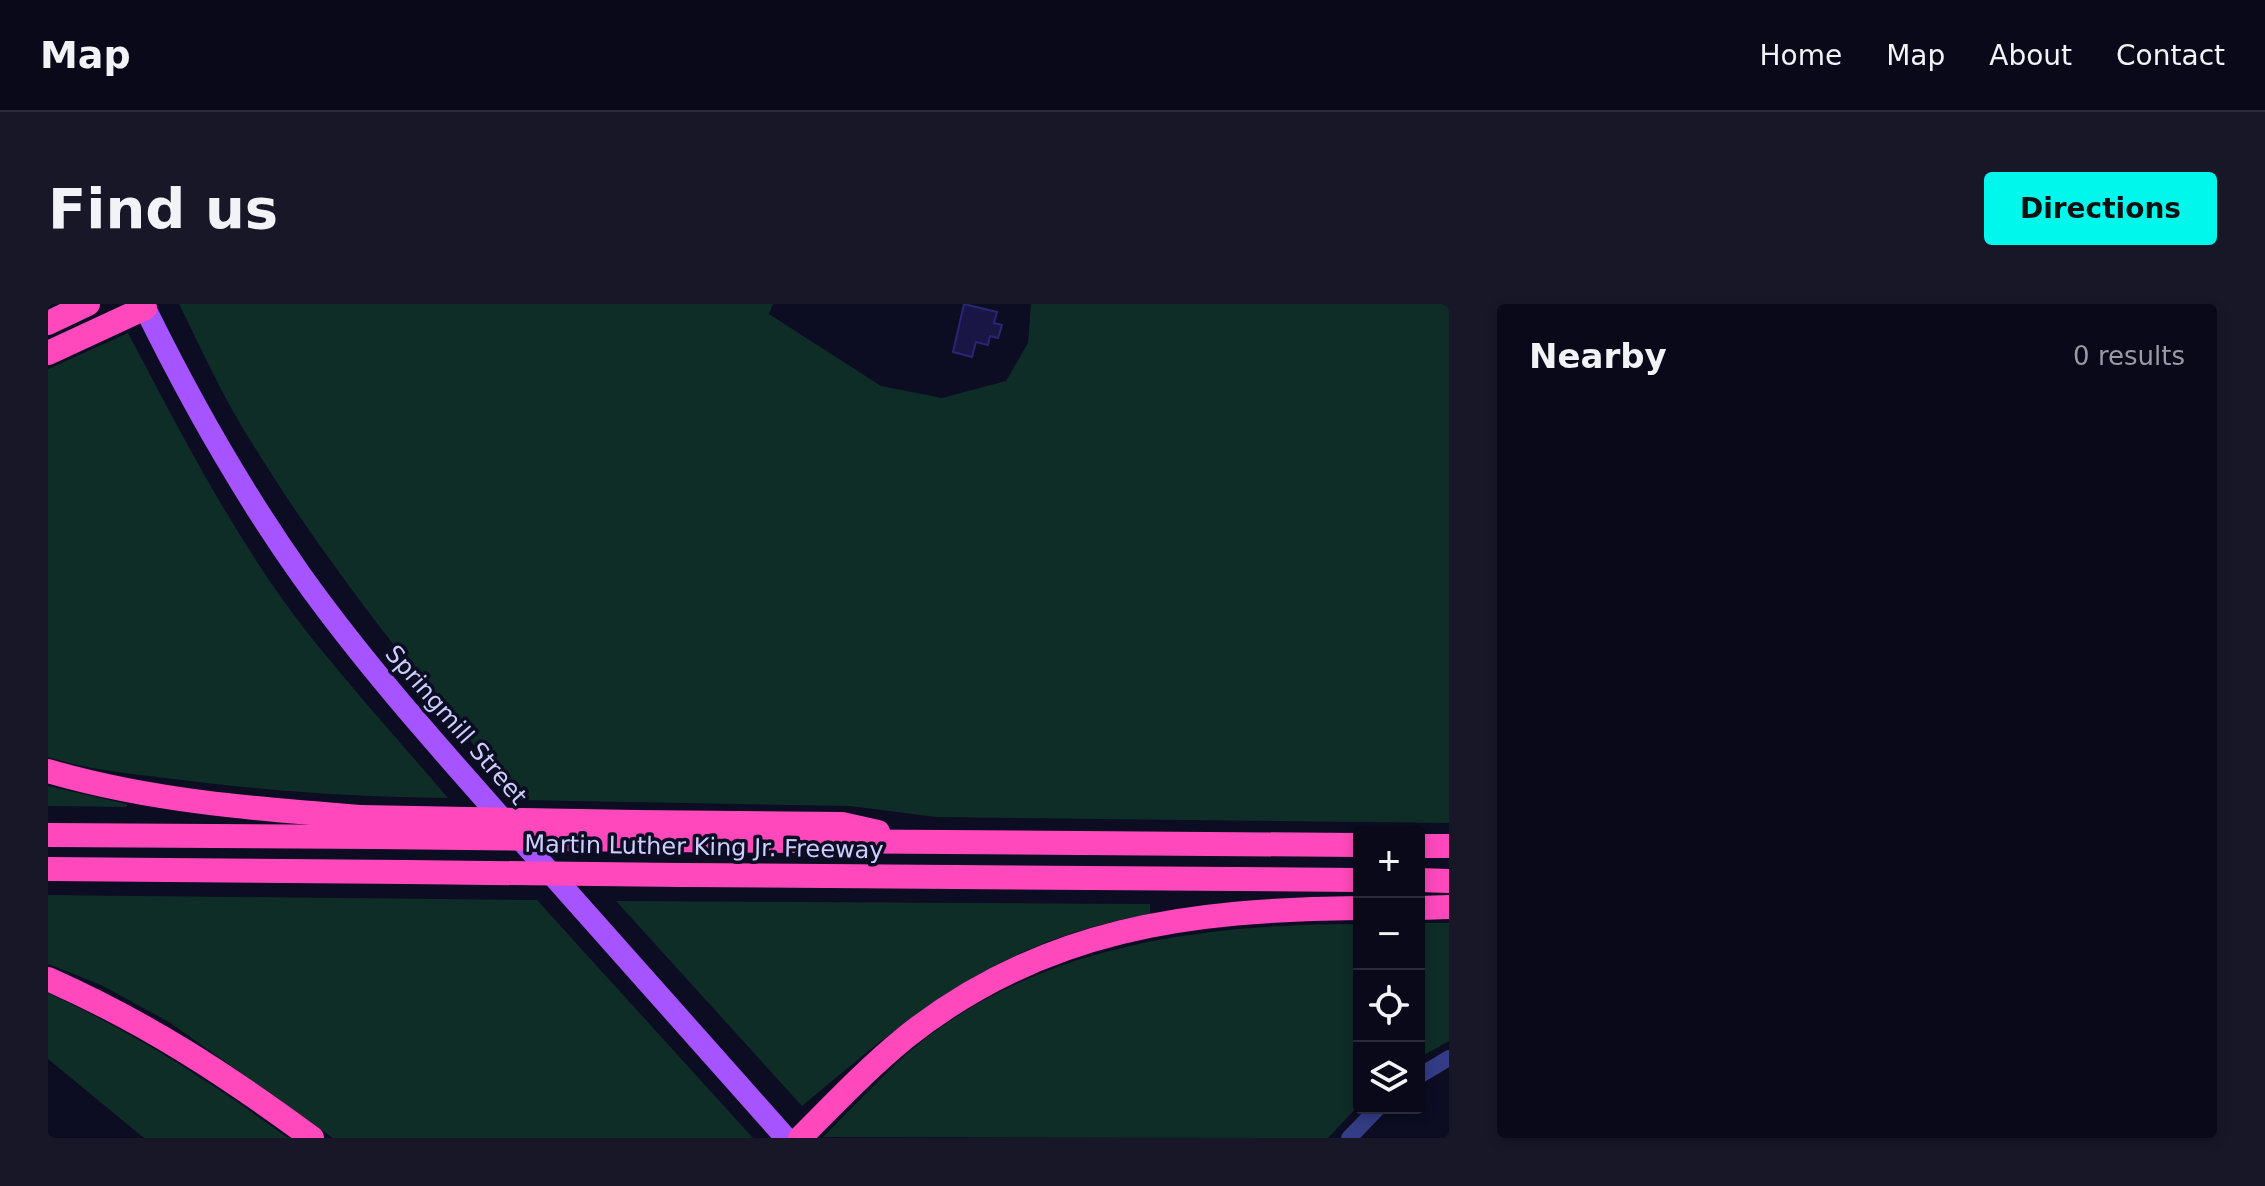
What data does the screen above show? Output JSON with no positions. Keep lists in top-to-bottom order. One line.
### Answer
{"streets":{"highway":["Martin Luther King Jr. Freeway"],"main road":["Springmill Street"]},"page":{"header":"Map","nav":["Home","Map","About","Contact"],"buttons":"Directions","title":"Find us","heading":["Nearby","0 results"],"map_buttons":["+","−"]}}
